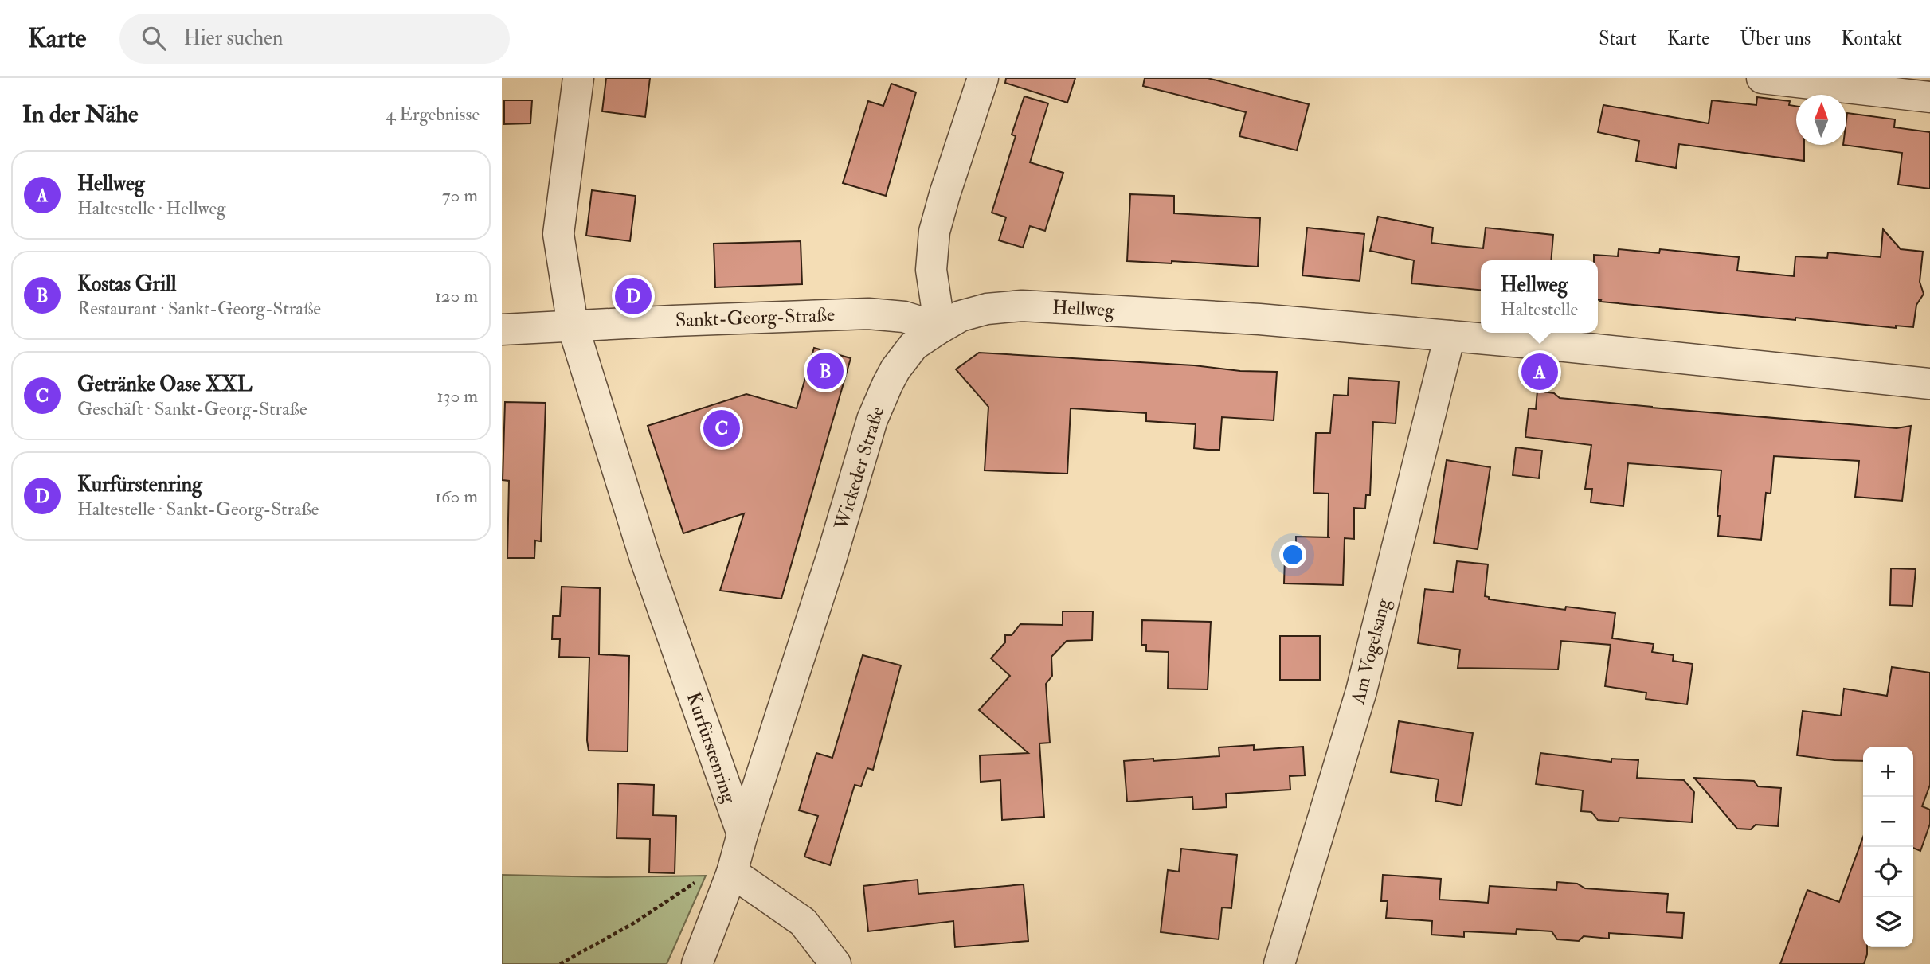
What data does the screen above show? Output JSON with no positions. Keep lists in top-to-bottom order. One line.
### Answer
{"streets":{"street":["Hellweg","Sankt-Georg-Straße","Wickeder Straße","Am Vogelsang","Kurfürstenring"]},"crossings":[["Hellweg","Sankt-Georg-Straße"],["Hellweg","Wickeder Straße"],["Hellweg","Am Vogelsang"],["Sankt-Georg-Straße","Wickeder Straße"],["Sankt-Georg-Straße","Kurfürstenring"],["Wickeder Straße","Kurfürstenring"]],"north":"top","page":{"header":"Karte","search":"Hier suchen","nav":["Start","Karte","Über uns","Kontakt"],"heading":["In der Nähe","4 Ergebnisse"],"list":[{"mark":"A","name":"Hellweg","note":"Haltestelle · Hellweg","value":"70 m"},{"mark":"B","name":"Kostas Grill","note":"Restaurant · Sankt-Georg-Straße","value":"120 m"},{"mark":"C","name":"Getränke Oase XXL","note":"Geschäft · Sankt-Georg-Straße","value":"130 m"},{"mark":"D","name":"Kurfürstenring","note":"Haltestelle · Sankt-Georg-Straße","value":"160 m"}],"popup":["Hellweg","Haltestelle"],"pins":["D","B","A","C"],"map_buttons":["+","−"]}}
